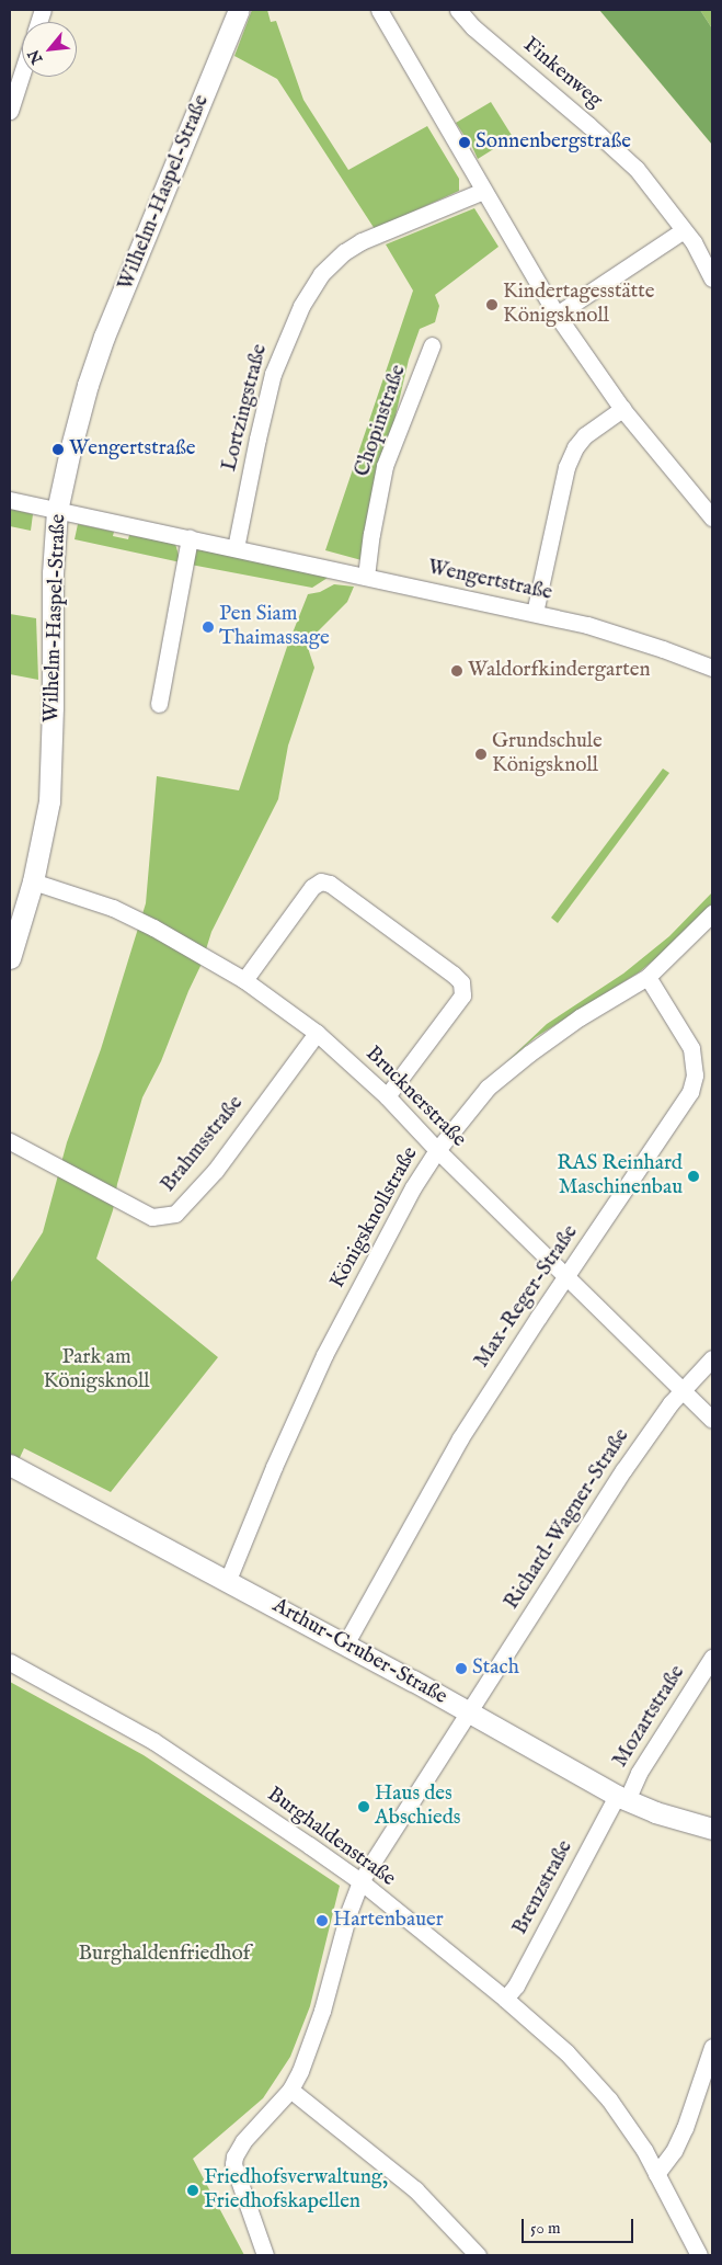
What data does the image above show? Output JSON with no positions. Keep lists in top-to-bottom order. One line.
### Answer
{"streets":{"street":["Finkenweg","Wilhelm-Haspel-Straße","Lortzingstraße","Chopinstraße","Wengertstraße","Brucknerstraße","Brahmsstraße","Königsknollstraße","Max-Reger-Straße","Richard-Wagner-Straße","Arthur-Gruber-Straße","Mozartstraße","Burghaldenstraße","Brenzstraße"]},"crossings":[["Wilhelm-Haspel-Straße","Wengertstraße"],["Wilhelm-Haspel-Straße","Brucknerstraße"],["Lortzingstraße","Wengertstraße"],["Chopinstraße","Wengertstraße"],["Brucknerstraße","Brahmsstraße"],["Brucknerstraße","Königsknollstraße"],["Brucknerstraße","Max-Reger-Straße"],["Brucknerstraße","Richard-Wagner-Straße"],["Königsknollstraße","Max-Reger-Straße"],["Königsknollstraße","Arthur-Gruber-Straße"],["Max-Reger-Straße","Arthur-Gruber-Straße"],["Richard-Wagner-Straße","Arthur-Gruber-Straße"],["Richard-Wagner-Straße","Burghaldenstraße"],["Arthur-Gruber-Straße","Mozartstraße"],["Arthur-Gruber-Straße","Brenzstraße"],["Mozartstraße","Brenzstraße"],["Burghaldenstraße","Brenzstraße"]],"parks":["Park am Königsknoll","Burghaldenfriedhof"],"places":["Sonnenbergstraße","Kindertagesstätte Königsknoll","Wengertstraße","Pen Siam Thaimassage","Waldorfkindergarten","Grundschule Königsknoll","RAS Reinhard Maschinenbau","Stach","Haus des Abschieds","Hartenbauer","Friedhofsverwaltung, Friedhofskapellen"],"scale_bar":"50 m","north":"bottom left"}
